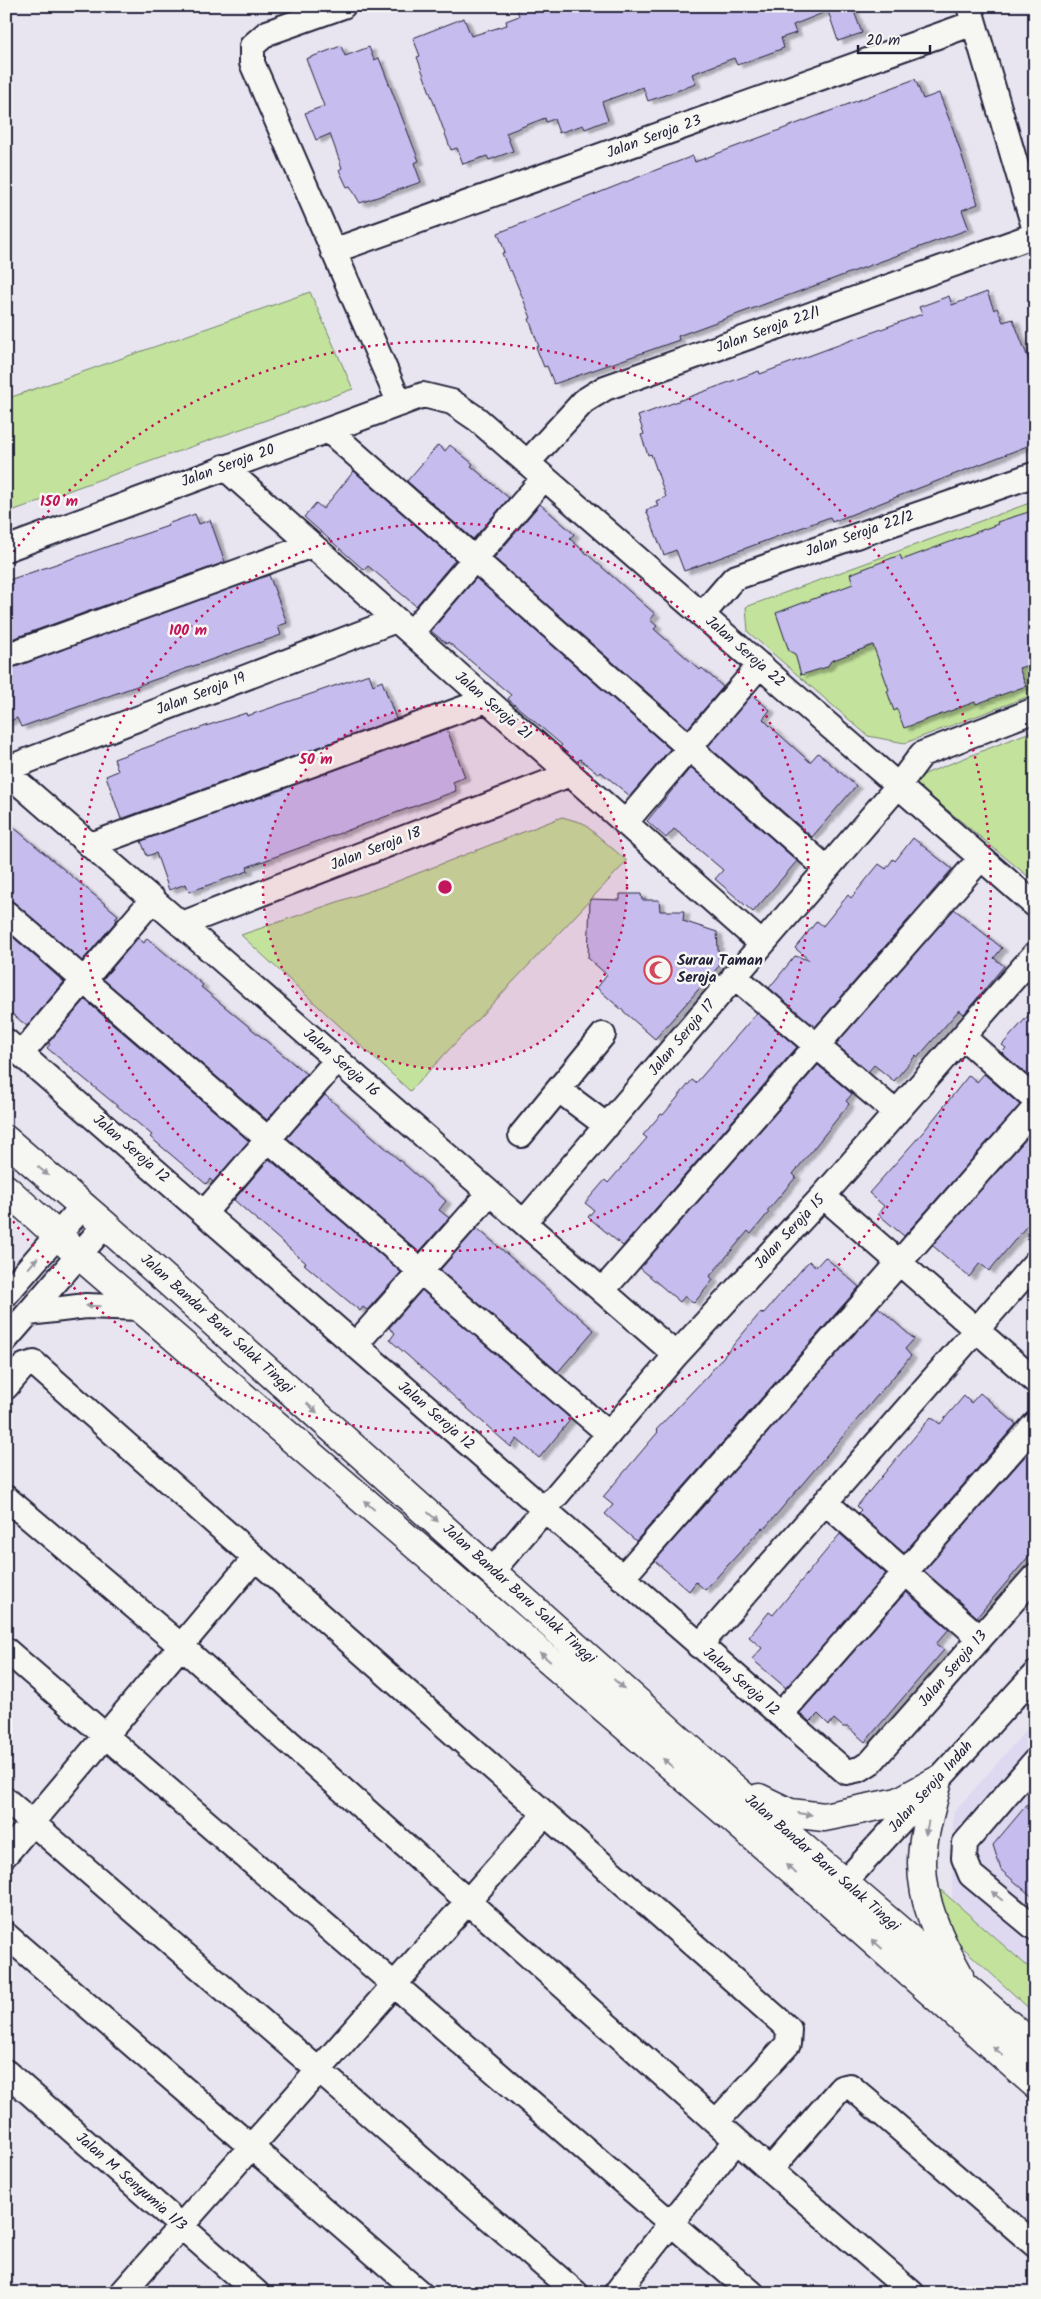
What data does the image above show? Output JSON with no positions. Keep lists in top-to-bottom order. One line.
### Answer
{"streets":{"main road":["Jalan Bandar Baru Salak Tinggi"],"street":["Jalan Seroja 23","Jalan Seroja 22/1","Jalan Seroja 20","Jalan Seroja 22/2","Jalan Seroja 22","Jalan Seroja 19","Jalan Seroja 21","Jalan Seroja 18","Jalan Seroja 17","Jalan Seroja 16","Jalan Seroja 12","Jalan Seroja 15","Jalan Seroja 13","Jalan Seroja Indah","Jalan M Senyumia 1/3"]},"crossings":[["Jalan Seroja 22/1","Jalan Seroja 22"],["Jalan Seroja 22/1","Jalan Seroja 19"],["Jalan Seroja 22/1","Jalan Seroja 21"],["Jalan Seroja 20","Jalan Seroja 22"],["Jalan Seroja 20","Jalan Seroja 21"],["Jalan Seroja 22/2","Jalan Seroja 22"],["Jalan Seroja 22","Jalan Seroja 17"],["Jalan Seroja 19","Jalan Seroja 21"],["Jalan Seroja 19","Jalan Seroja 16"],["Jalan Seroja 21","Jalan Seroja 18"],["Jalan Seroja 21","Jalan Seroja 17"],["Jalan Seroja 18","Jalan Seroja 16"],["Jalan Seroja 17","Jalan Seroja 16"],["Jalan Seroja 16","Jalan Seroja 15"],["Jalan Seroja 12","Jalan Seroja 15"],["Jalan Seroja 12","Jalan Seroja 13"],["Jalan Seroja 15","Jalan Bandar Baru Salak Tinggi"],["Jalan Bandar Baru Salak Tinggi","Jalan Seroja Indah"]],"places":{"mosque":["Surau Taman Seroja"]},"scale_bar":"20 m","rings":["150 m","100 m","50 m"]}
